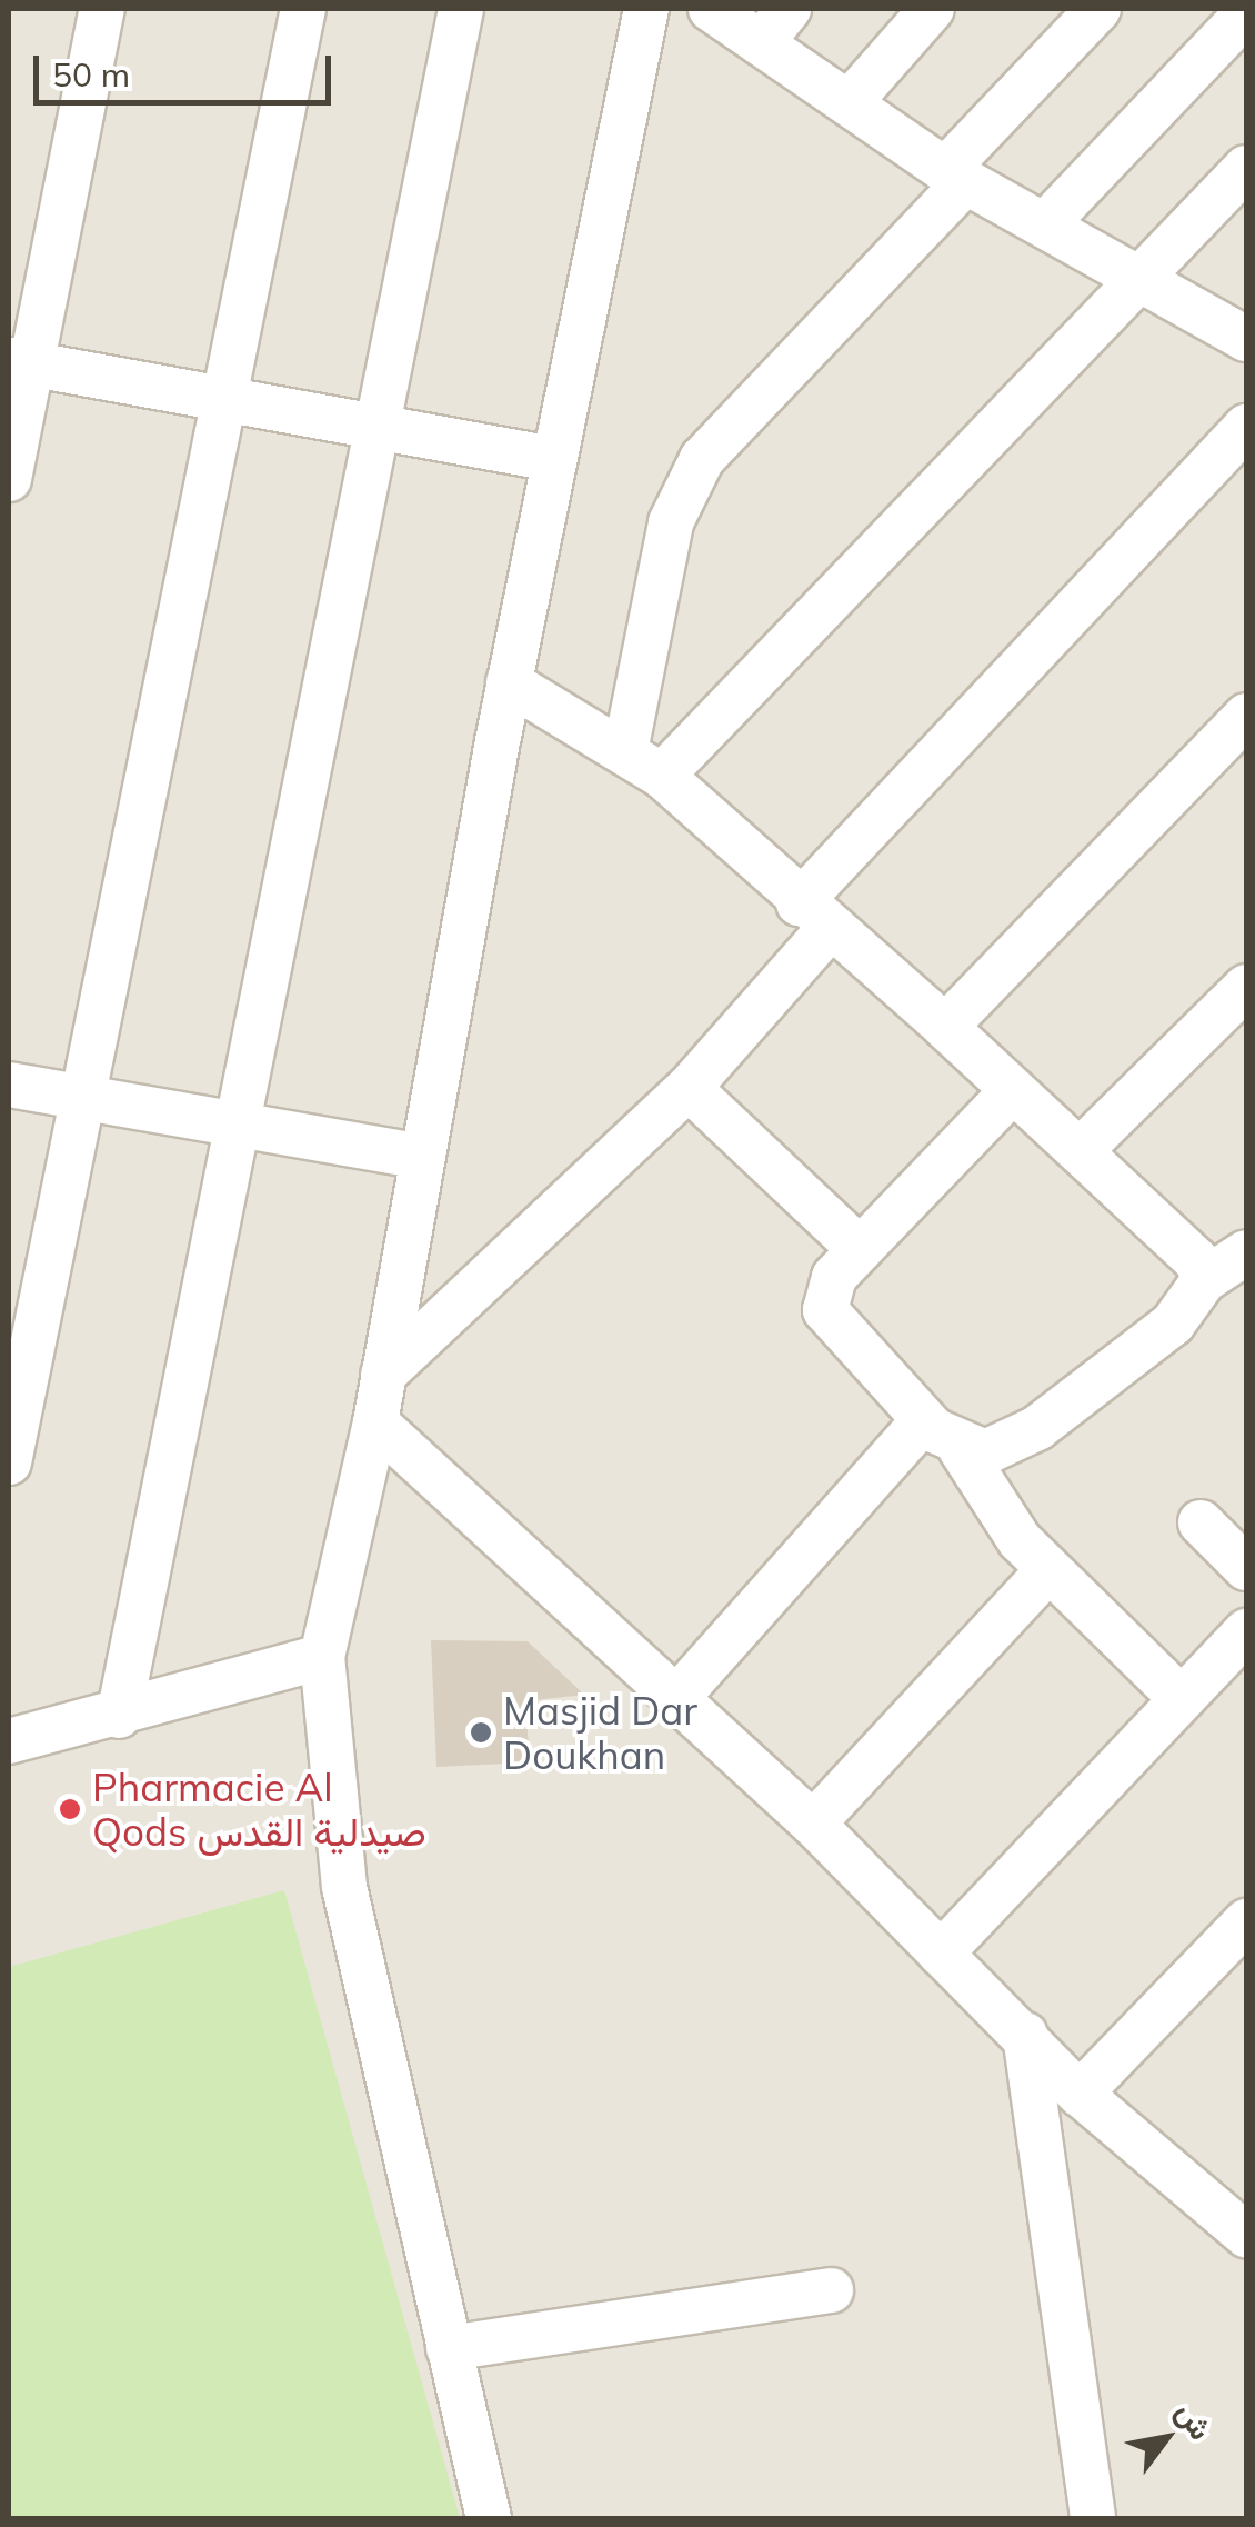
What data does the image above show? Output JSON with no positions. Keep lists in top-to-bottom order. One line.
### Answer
{"places":["Masjid Dar Doukhan","Pharmacie Al Qods صيدلية القدس"],"scale_bar":"50 m","north":"top right"}
